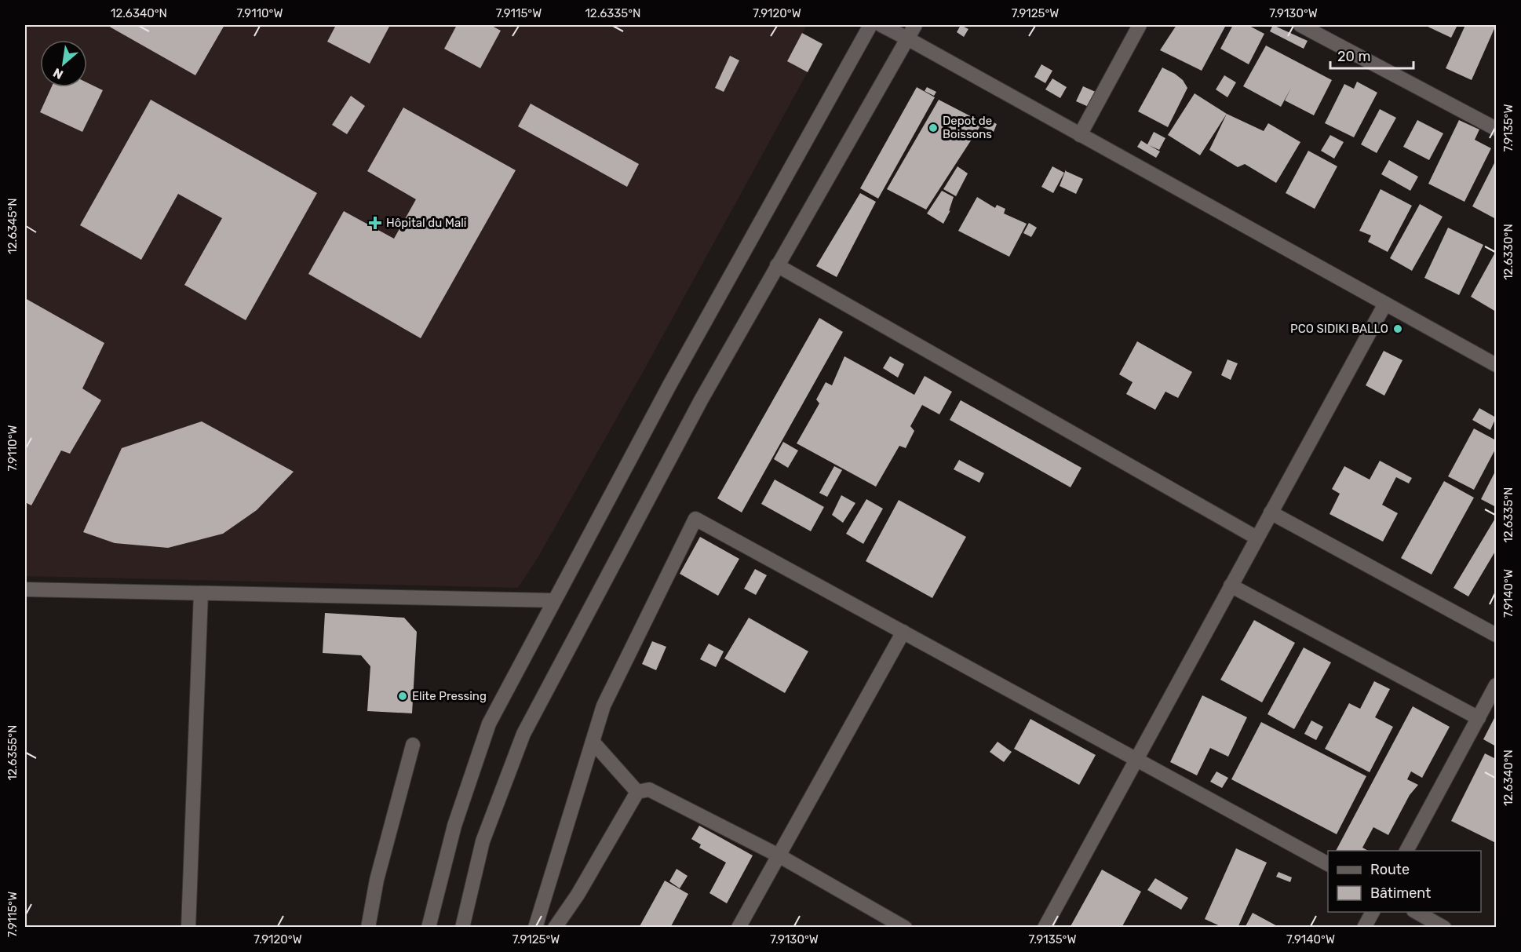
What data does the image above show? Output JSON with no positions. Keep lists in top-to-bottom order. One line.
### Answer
{"places":{"other":["Depot de Boissons","PCO SIDIKI BALLO","Elite Pressing"],"health":["Hôpital du Mali"]},"legend":["Route","Bâtiment"],"scale_bar":"20 m","north":"bottom left","coordinates":["12.6340°N","7.9110°W","7.9115°W","12.6335°N","7.9120°W","7.9125°W","7.9130°W","7.9135°W","12.6345°N","12.6330°N","7.9140°W","12.6355°N"]}
